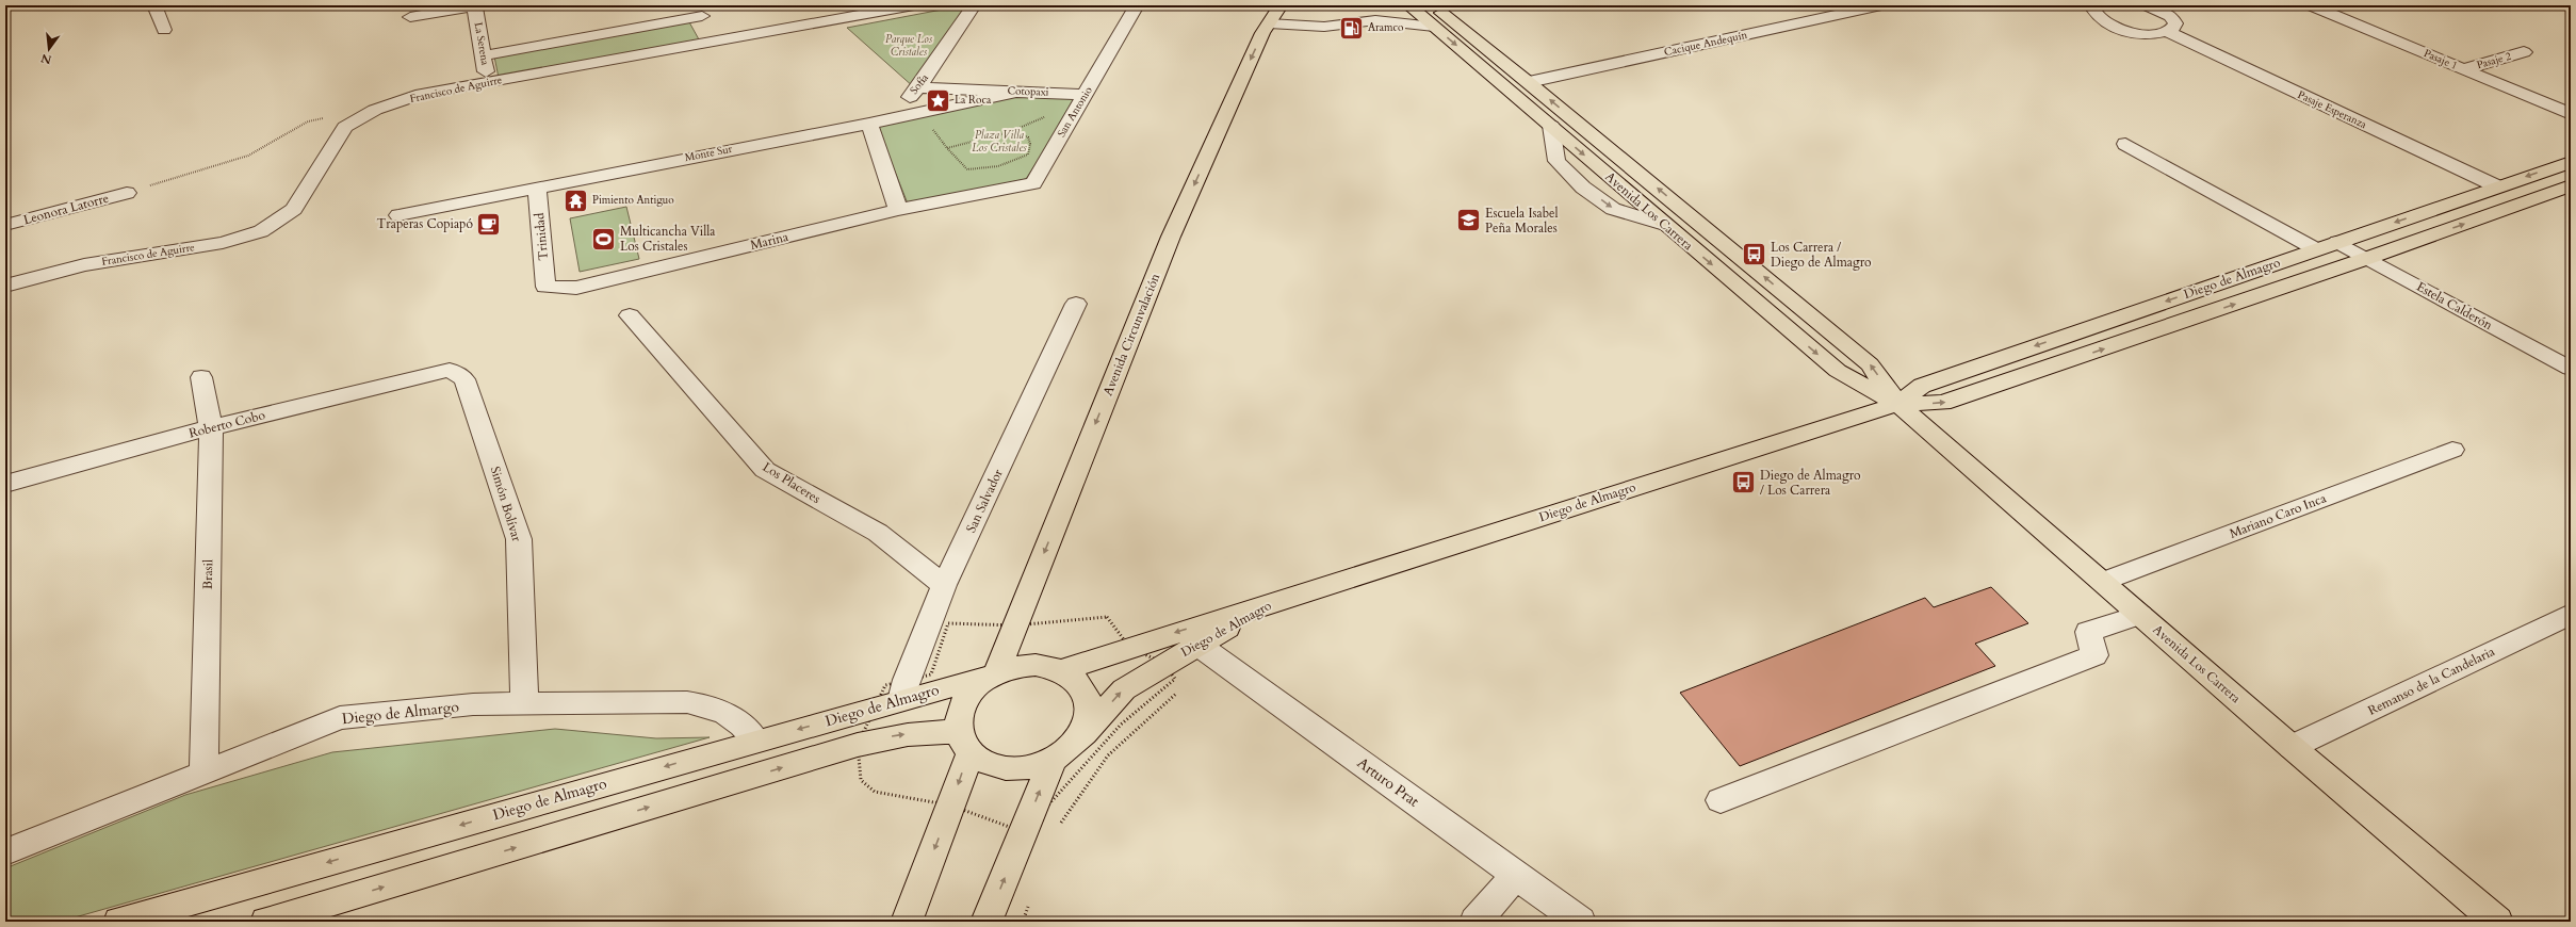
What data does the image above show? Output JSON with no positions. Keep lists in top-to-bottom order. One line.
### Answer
{"streets":{"main road":["Avenida Los Carrera","Diego de Almagro","Avenida Circunvalación"],"street":["La Serena","Cacique Andequín","Pasaje 1","Pasaje 2","Sofía","Francisco de Aguirre","Cotopaxi","Pasaje Esperanza","San Antonio","Monte Sur","Leonora Latorre","Trinidad","Marina","Estela Calderón","Roberto Cobo","Los Placeres","San Salvador","Simón Bolívar","Mariano Caro Inca","Brasil","Remanso de la Candelaria","Diego de Almargo","Arturo Prat"]},"crossings":[["La Serena","Francisco de Aguirre"],["Cacique Andequín","Avenida Los Carrera"],["Pasaje 1","Pasaje 2"],["Sofía","Cotopaxi"],["Sofía","Monte Sur"],["Cotopaxi","San Antonio"],["Cotopaxi","Monte Sur"],["Pasaje Esperanza","Diego de Almagro"],["San Antonio","Marina"],["Monte Sur","Trinidad"],["Avenida Los Carrera","Diego de Almagro"],["Avenida Los Carrera","Mariano Caro Inca"],["Avenida Los Carrera","Remanso de la Candelaria"],["Trinidad","Marina"],["Diego de Almagro","Estela Calderón"],["Diego de Almagro","Avenida Circunvalación"],["Diego de Almagro","San Salvador"],["Diego de Almagro","Diego de Almargo"],["Diego de Almagro","Arturo Prat"],["Roberto Cobo","Simón Bolívar"],["Roberto Cobo","Brasil"],["Los Placeres","San Salvador"],["Simón Bolívar","Diego de Almargo"],["Brasil","Diego de Almargo"]],"one_way":["Avenida Circunvalación"],"parks":["Parque Los Cristales","Plaza Villa Los Cristales"],"places":{"fuel station":["Aramco"],"place":["La Roca"],"temple":["Pimiento Antiguo"],"school or university":["Escuela Isabel Peña Morales"],"cafe":["Traperas Copiapó"],"sports":["Multicancha Villa Los Cristales"],"bus stop":["Los Carrera / Diego de Almagro","Diego de Almagro / Los Carrera"]},"north":"bottom"}
